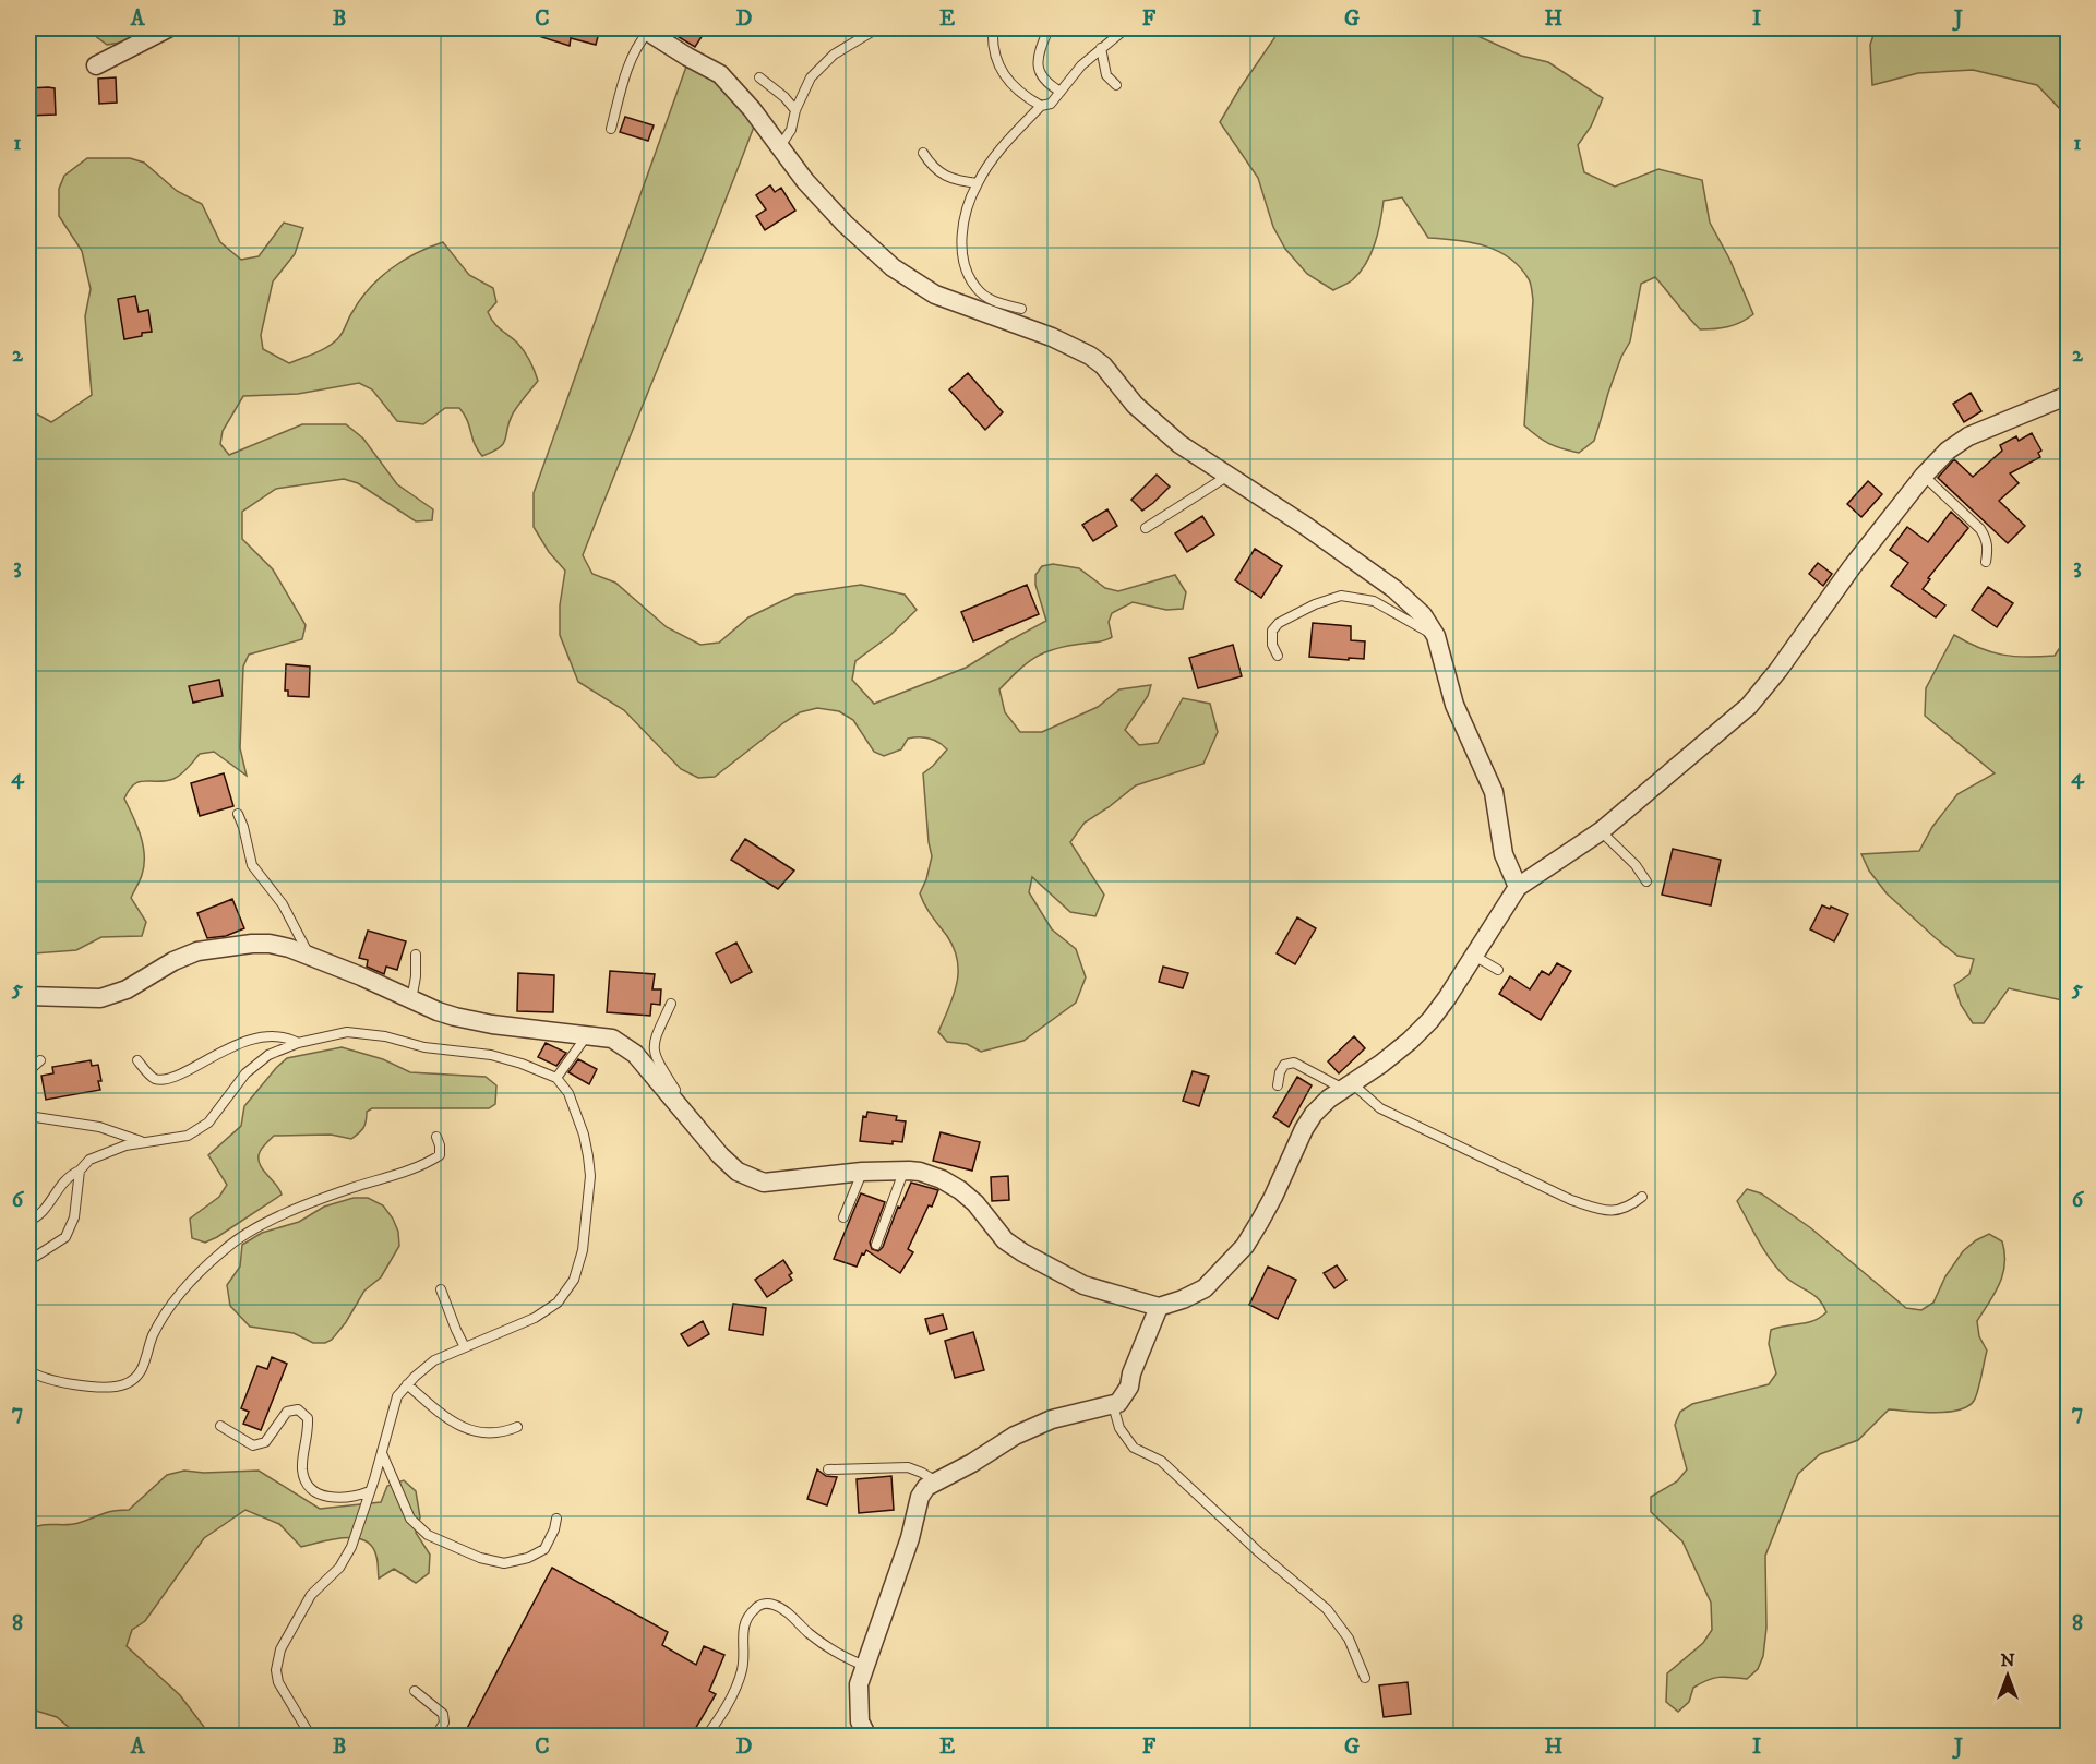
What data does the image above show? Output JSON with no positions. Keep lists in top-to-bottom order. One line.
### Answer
{"north":"top","grid":{"columns":["A","B","C","D","E","F","G","H","I","J"],"rows":["1","2","3","4","5","6","7","8"]}}
